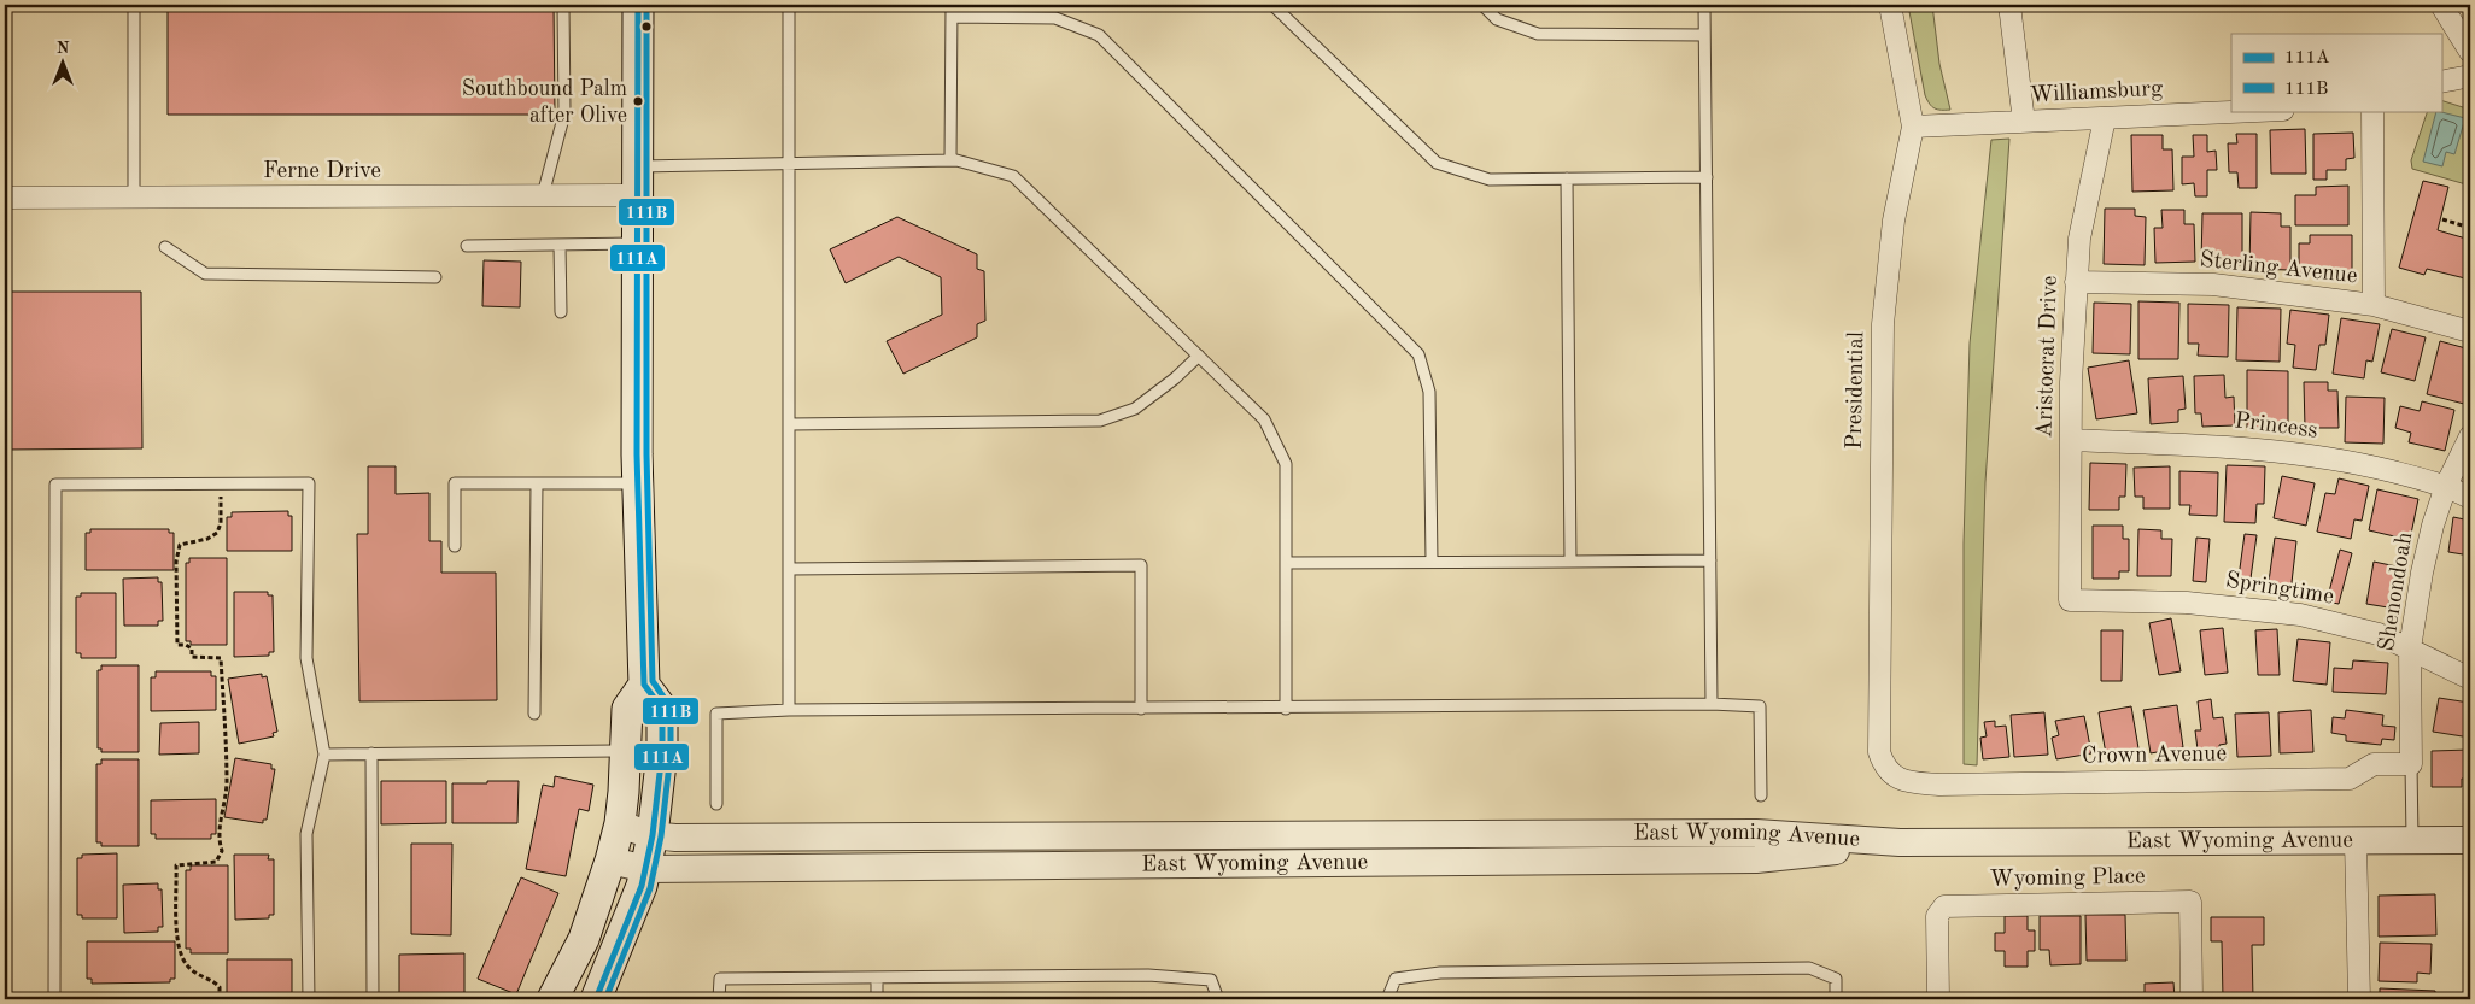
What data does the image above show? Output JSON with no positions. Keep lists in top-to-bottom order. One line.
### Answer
{"streets":{"street":["Williamsburg","Ferne Drive","Sterling Avenue","Aristocrat Drive","Presidential","Princess","Springtime","Shenondoah","Crown Avenue","East Wyoming Avenue","Wyoming Place"]},"crossings":[["Williamsburg","Aristocrat Drive"],["Williamsburg","Presidential"],["Sterling Avenue","Aristocrat Drive"],["Aristocrat Drive","Princess"],["Aristocrat Drive","Springtime"],["Presidential","Crown Avenue"],["Princess","Shenondoah"],["Springtime","Shenondoah"],["Shenondoah","Crown Avenue"]],"places":["Southbound Palm after Olive"],"lines":["transit line 111A","transit line 111B"],"legend":["111A","111B"],"north":"top"}
